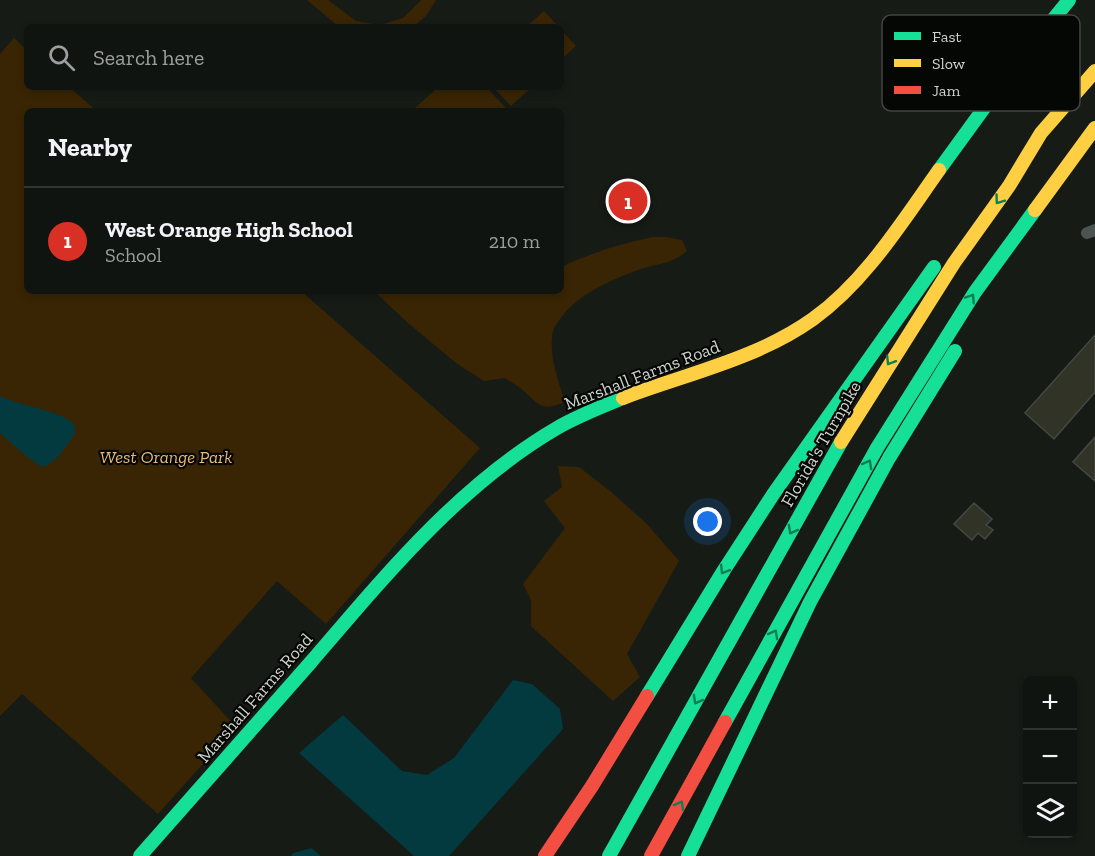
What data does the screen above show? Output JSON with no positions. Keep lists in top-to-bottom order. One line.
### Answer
{"streets":{"main road":["Marshall Farms Road","Florida's Turnpike"]},"parks":["West Orange Park"],"legend":["Fast","Slow","Jam"],"page":{"search":"Search here","heading":"Nearby","pins":"1","list":[{"mark":"1","name":"West Orange High School","note":"School","value":"210 m"}],"map_buttons":["+","−"]}}
